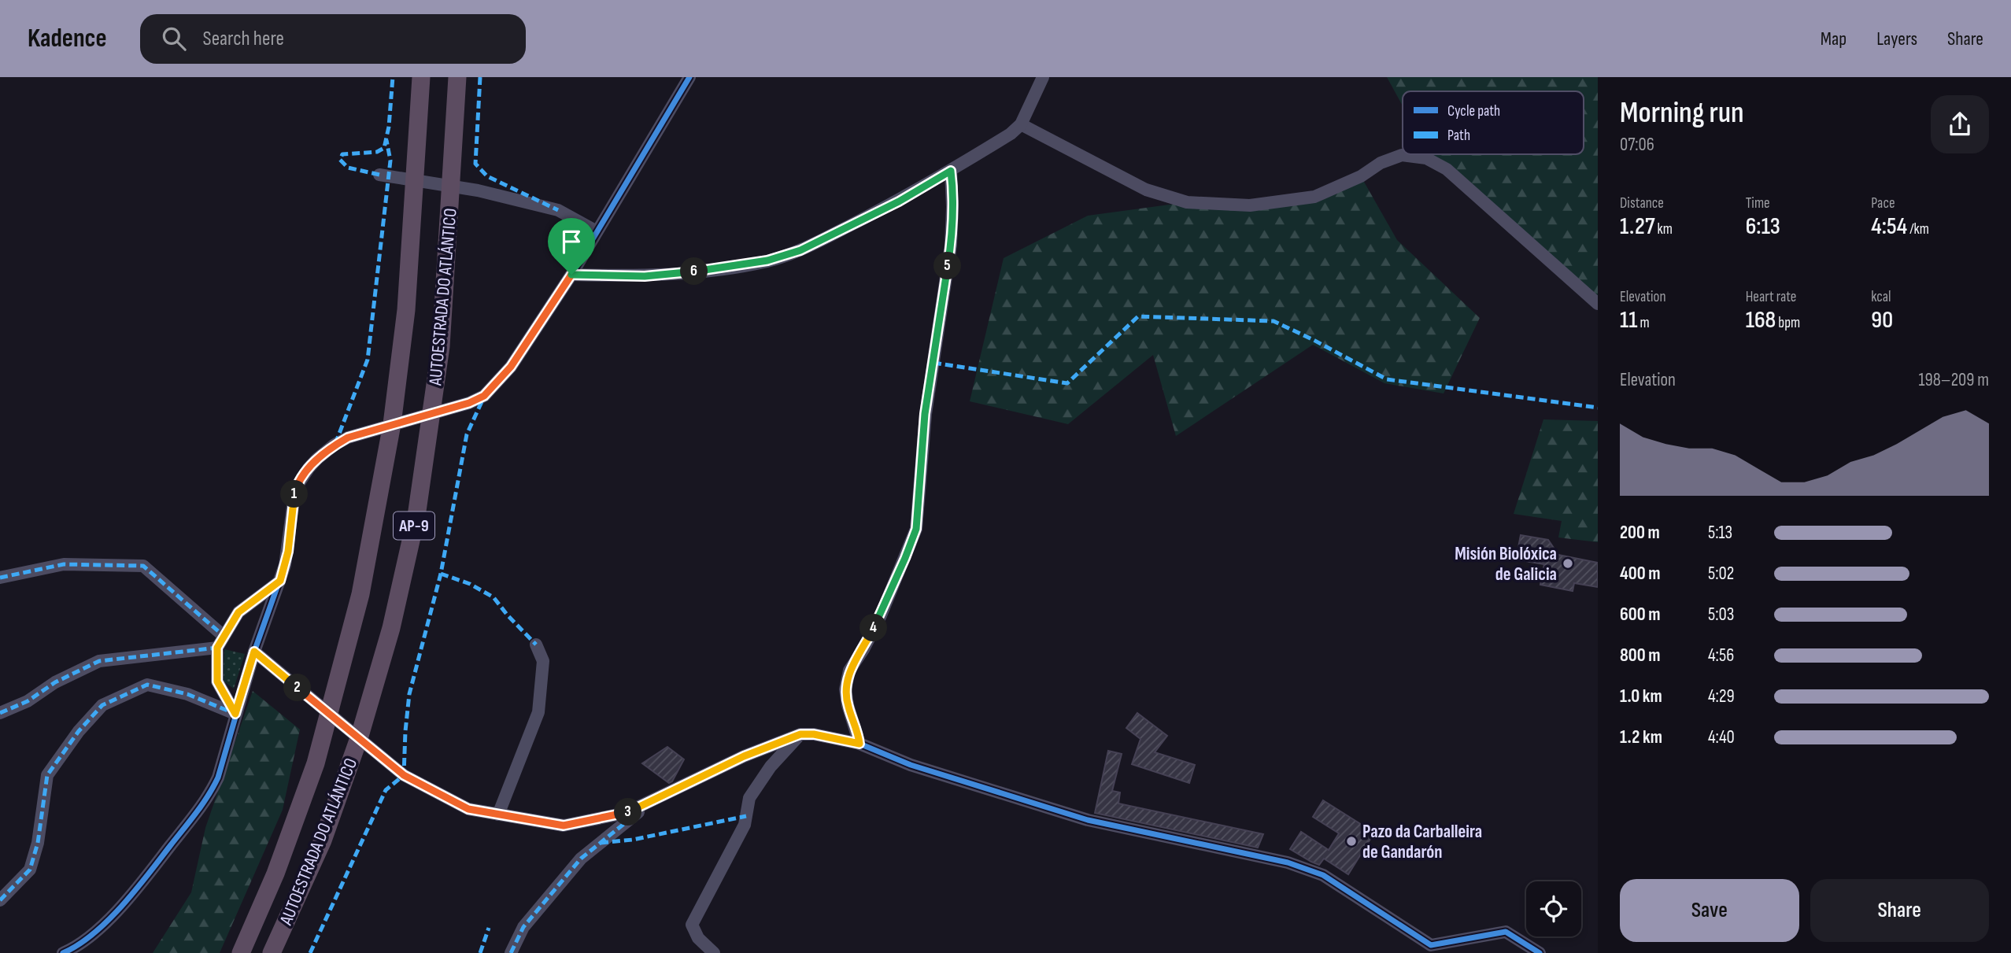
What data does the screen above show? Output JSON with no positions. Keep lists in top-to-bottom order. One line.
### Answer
{"streets":{"highway":["AUTOESTRADA DO ATLÁNTICO","AP-9"]},"places":["Misión Biolóxica de Galicia","Pazo da Carballeira de Gandarón"],"legend":["Cycle path","Path"],"page":{"header":"Kadence","search":"Search here","nav":["Map","Layers","Share"],"heading":["Morning run","07:06"],"stats":[["Distance","1.27 km"],["Time","6:13"],["Pace","4:54 /km"],["Elevation","11 m"],["Heart rate","168 bpm"],["kcal","90"]],"pins":["5","6","1","4","2","3"],"chart":["Elevation","198–209 m"],"list":[{"name":"200 m","note":"5:13"},{"name":"400 m","note":"5:02"},{"name":"600 m","note":"5:03"},{"name":"800 m","note":"4:56"},{"name":"1.0 km","note":"4:29"},{"name":"1.2 km","note":"4:40"}],"buttons":["Save","Share"]}}
